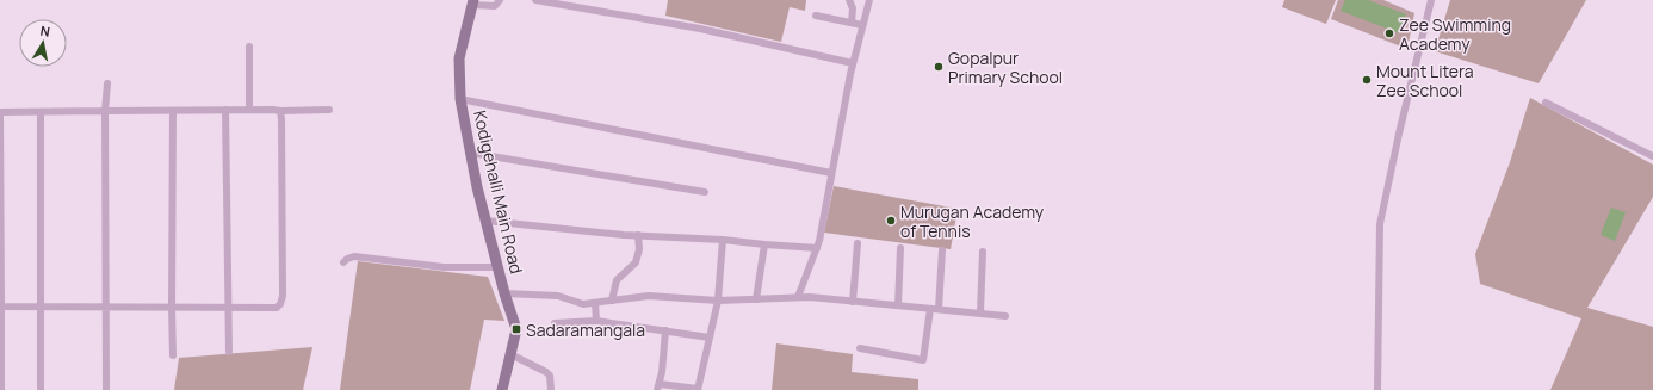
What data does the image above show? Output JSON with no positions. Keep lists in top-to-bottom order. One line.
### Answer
{"streets":{"street":["Kodigehalli Main Road"]},"places":{"other":["Zee Swimming Academy","Gopalpur Primary School","Mount Litera Zee School","Murugan Academy of Tennis"],"transit":["Sadaramangala"]},"north":"top"}
